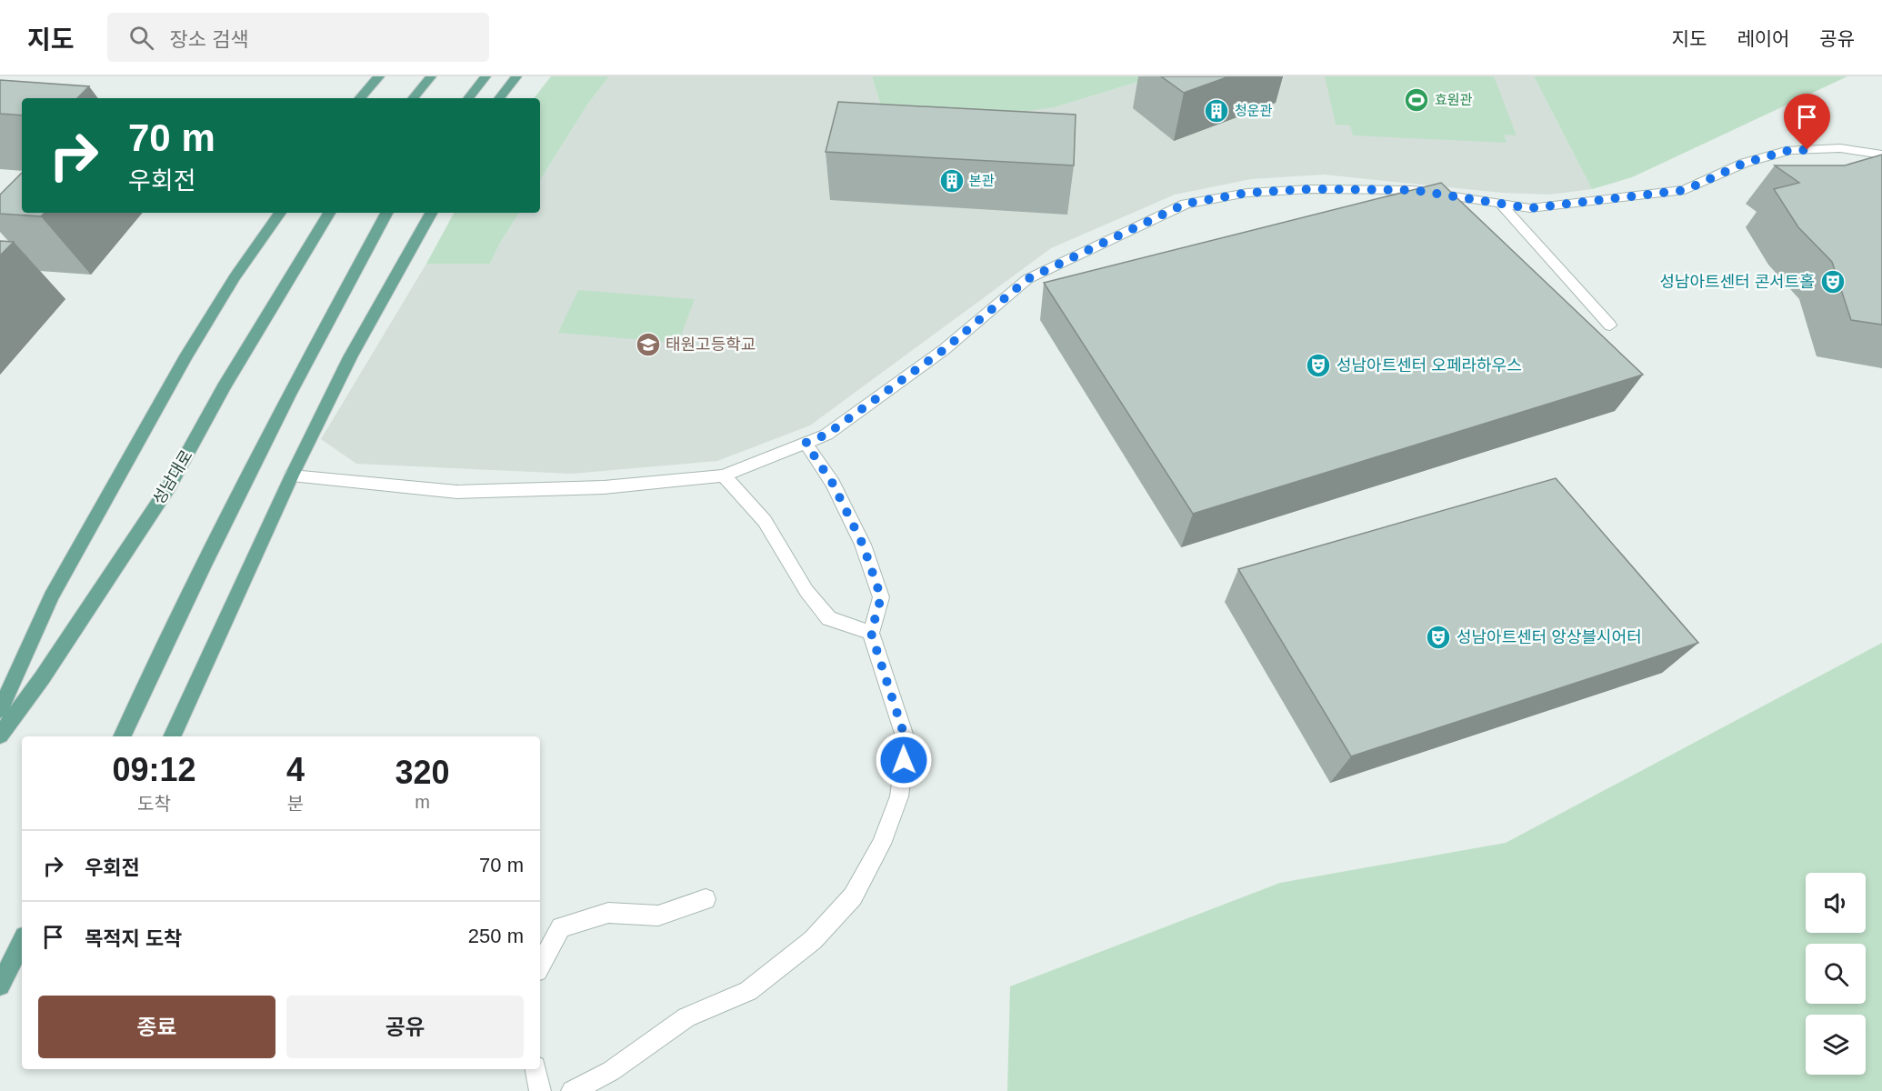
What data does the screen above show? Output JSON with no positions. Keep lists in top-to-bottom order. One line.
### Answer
{"streets":{"main road":["성남대로"]},"places":{"sports":["효원관"],"building":["청운관","본관"],"theatre":["성남아트센터 콘서트홀","성남아트센터 오페라하우스","성남아트센터 앙상블시어터"],"school or university":["태원고등학교"]},"page":{"header":"지도","search":"장소 검색","nav":["지도","레이어","공유"],"turn":["70 m","우회전"],"eta":["09:12","도착","4","분","320","m"],"list":[{"name":"우회전","value":"70 m"},{"name":"목적지 도착","value":"250 m"}],"buttons":["종료","공유"]}}
